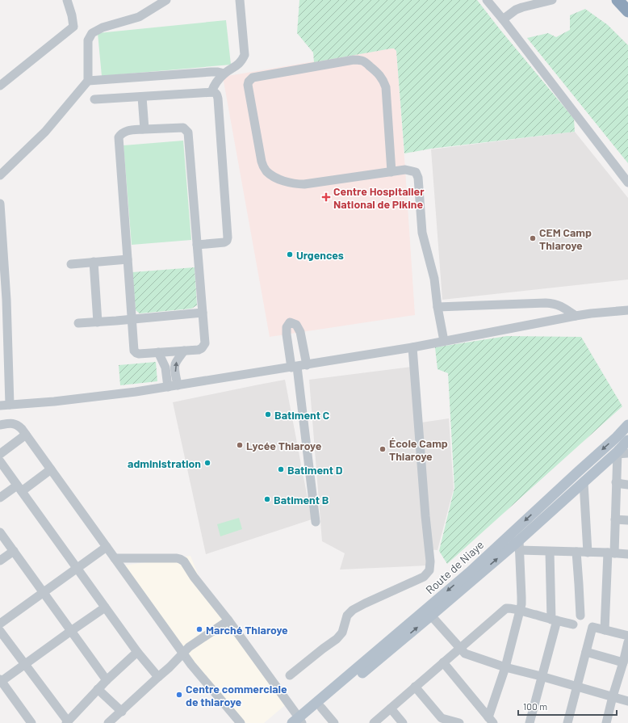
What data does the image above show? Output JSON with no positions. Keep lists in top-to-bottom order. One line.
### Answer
{"streets":{"main road":["Route de Niaye"]},"places":{"health":["Centre Hospitalier National de Pikine"],"other":["CEM Camp Thiaroye","Urgences","Batiment C","Lycée Thiaroye","École Camp Thiaroye","administration","Batiment D","Batiment B","Marché Thiaroye","Centre commerciale de thiaroye"]},"scale_bar":"100 m"}
